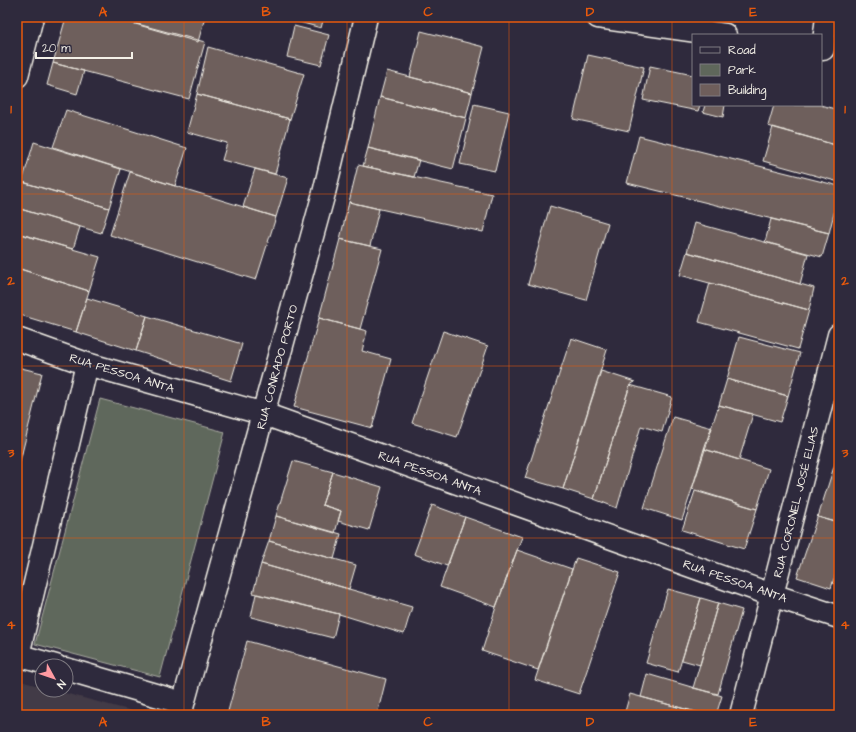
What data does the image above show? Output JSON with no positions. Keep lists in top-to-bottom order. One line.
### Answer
{"streets":{"street":["RUA CONRADO PORTO","RUA PESSOA ANTA","RUA CORONEL JOSÉ ELIAS"]},"crossings":[["RUA CONRADO PORTO","RUA PESSOA ANTA"],["RUA PESSOA ANTA","RUA CORONEL JOSÉ ELIAS"]],"legend":["Road","Park","Building"],"scale_bar":"20 m","north":"bottom right","grid":{"columns":["A","B","C","D","E"],"rows":["1","2","3","4"]}}
